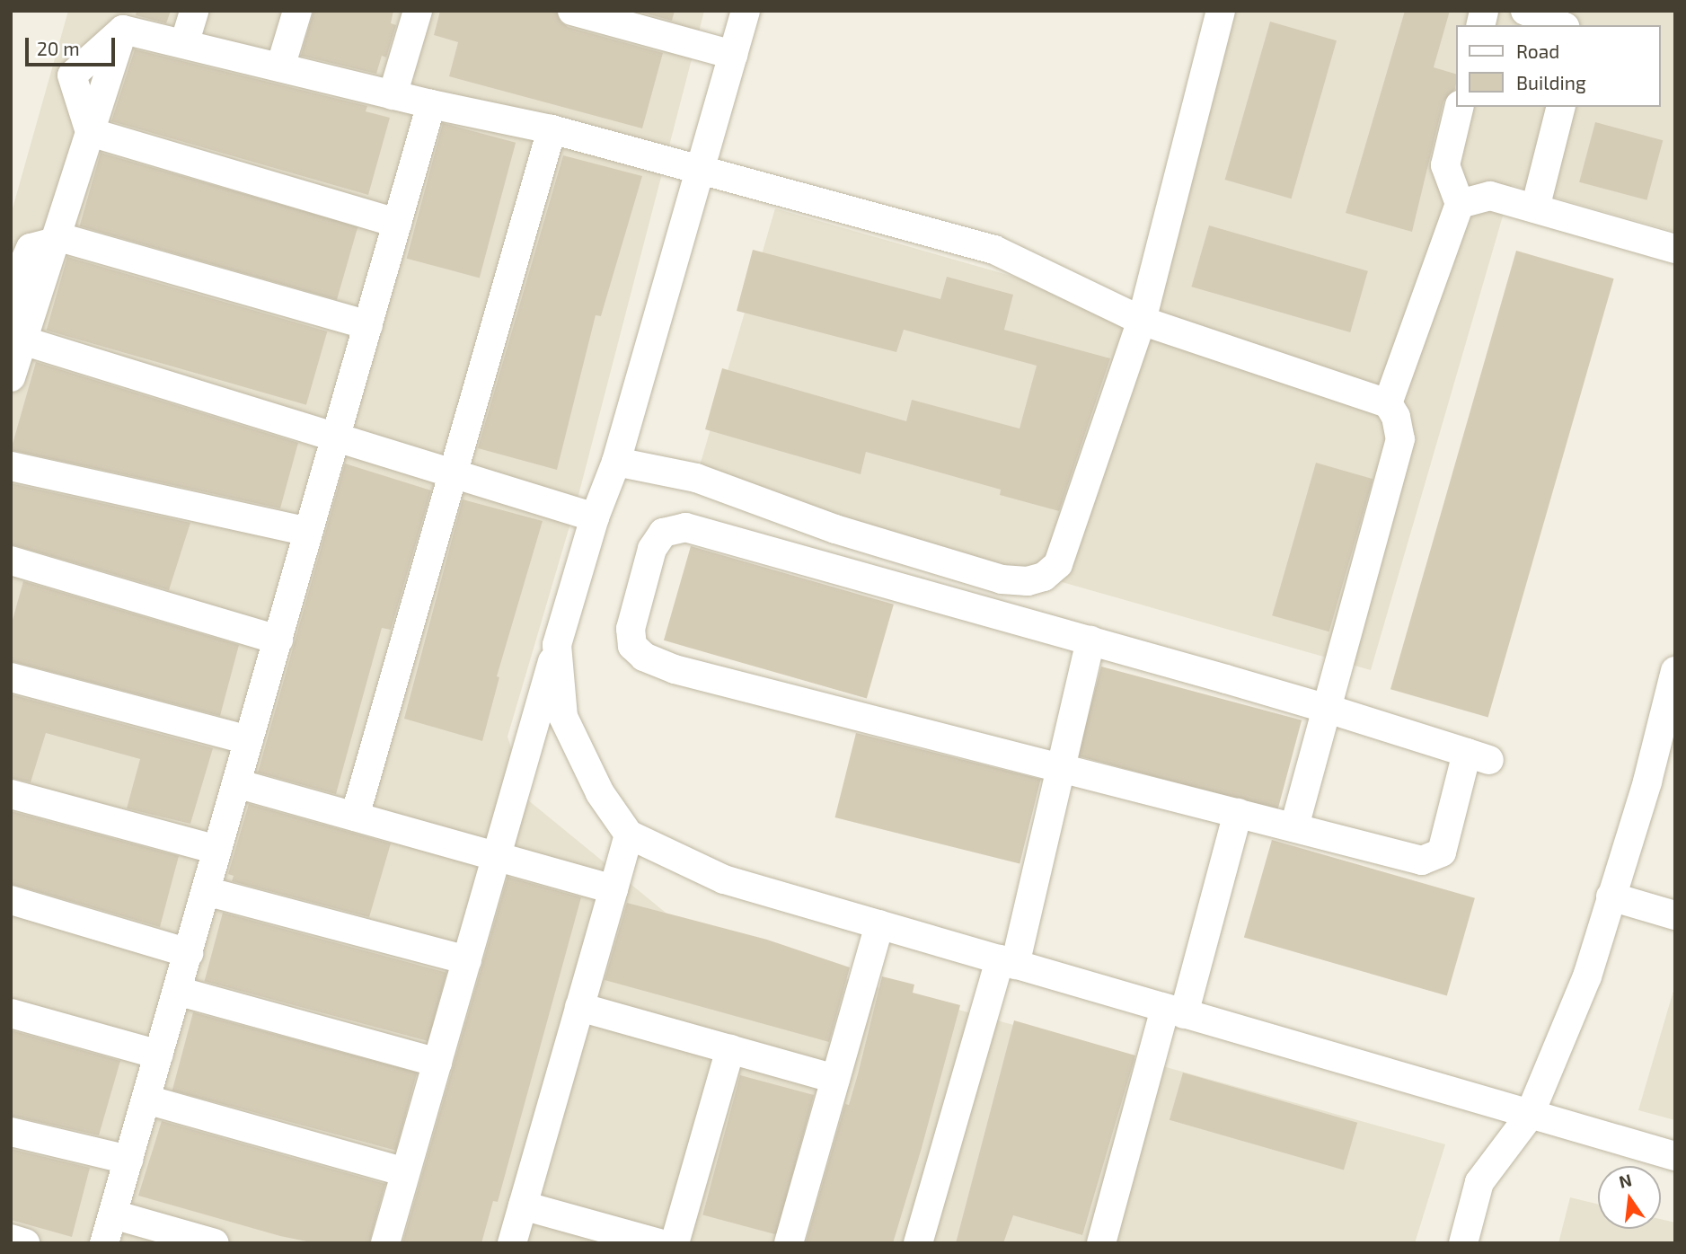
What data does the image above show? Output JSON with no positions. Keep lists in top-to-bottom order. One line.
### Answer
{"legend":["Road","Building"],"scale_bar":"20 m","north":"top"}
